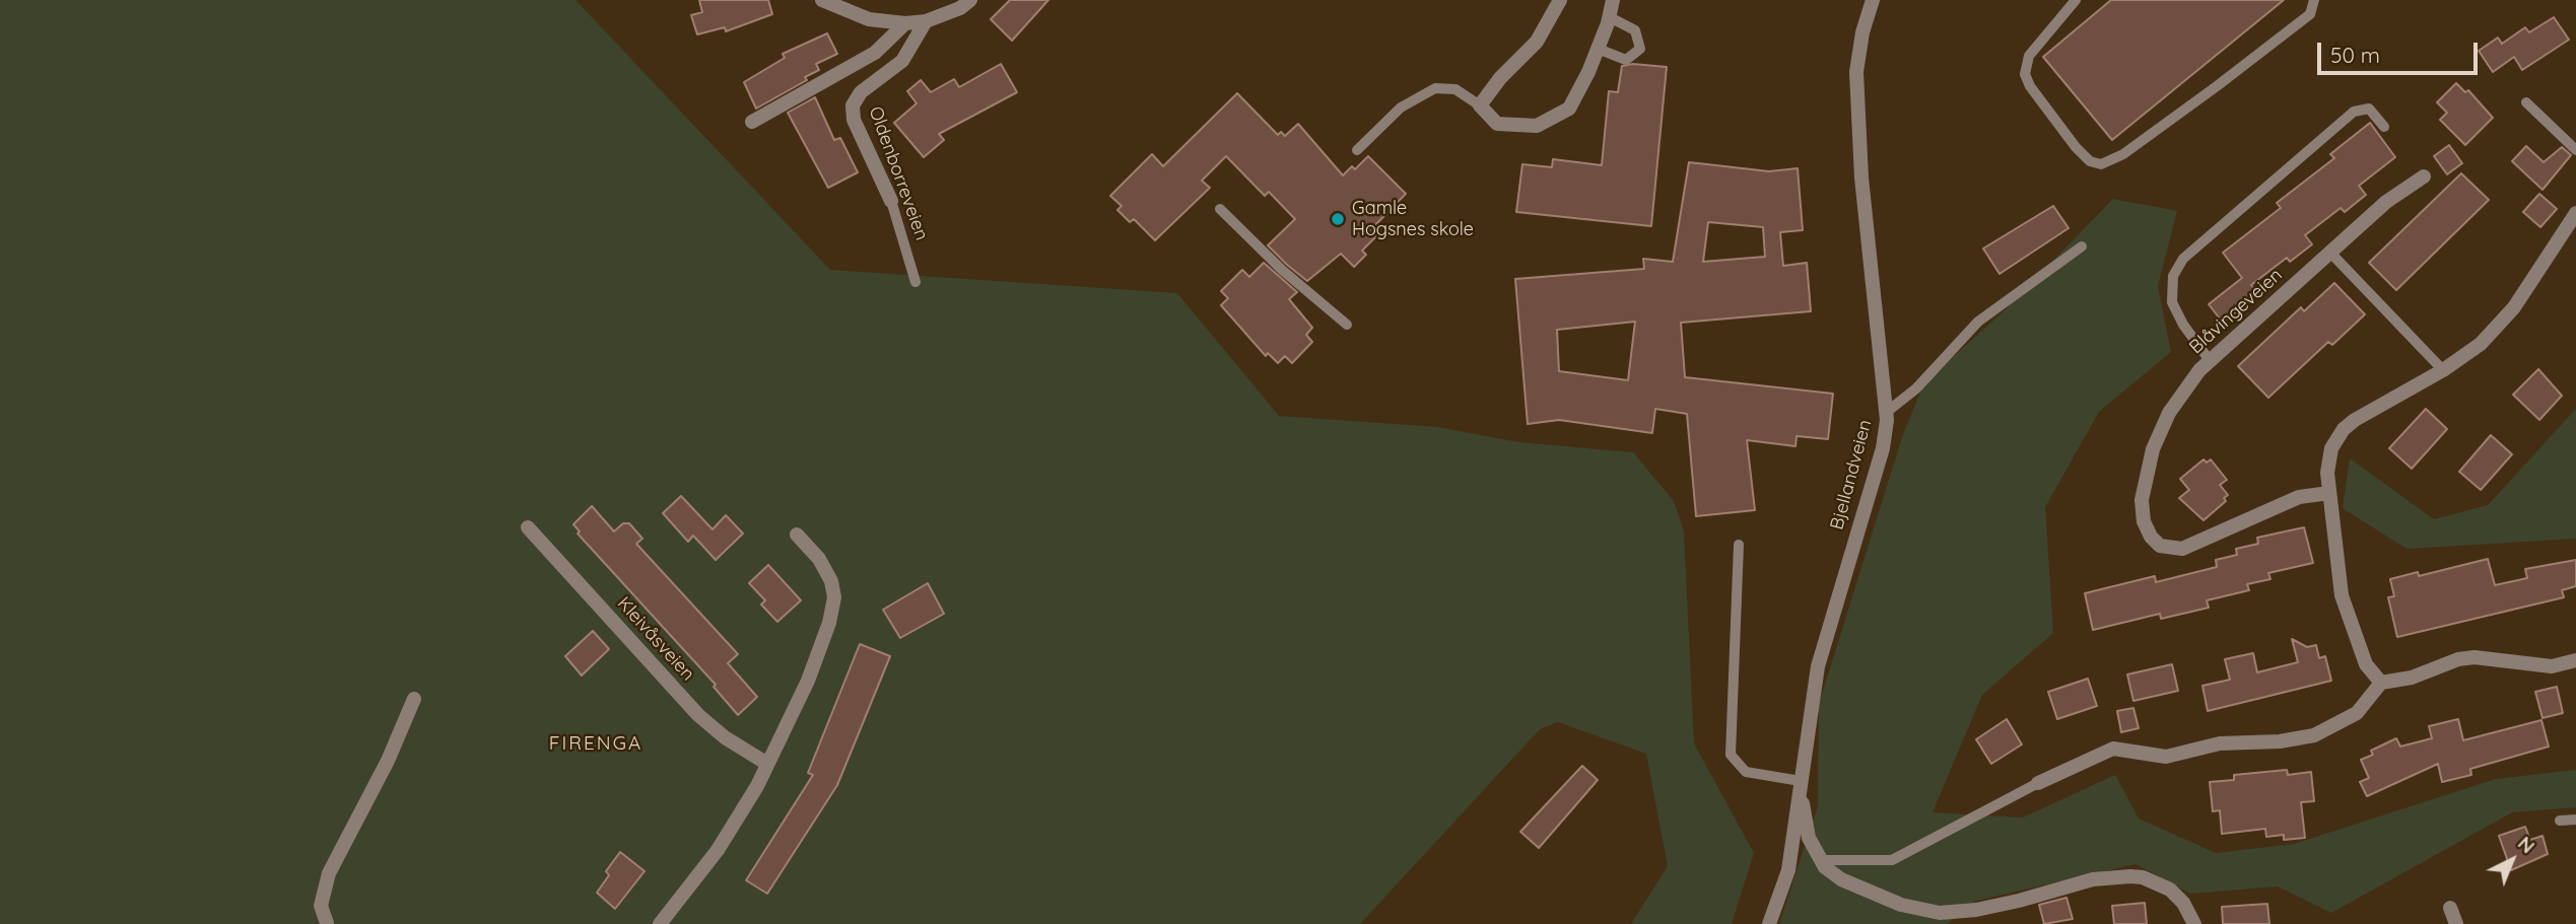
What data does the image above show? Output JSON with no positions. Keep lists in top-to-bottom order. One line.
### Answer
{"streets":{"street":["Oldenborreveien","Blåvingeveien","Bjellandveien","Kleivåsveien"]},"districts":["FIRENGA"],"places":["Gamle Hogsnes skole"],"scale_bar":"50 m","north":"top right"}
